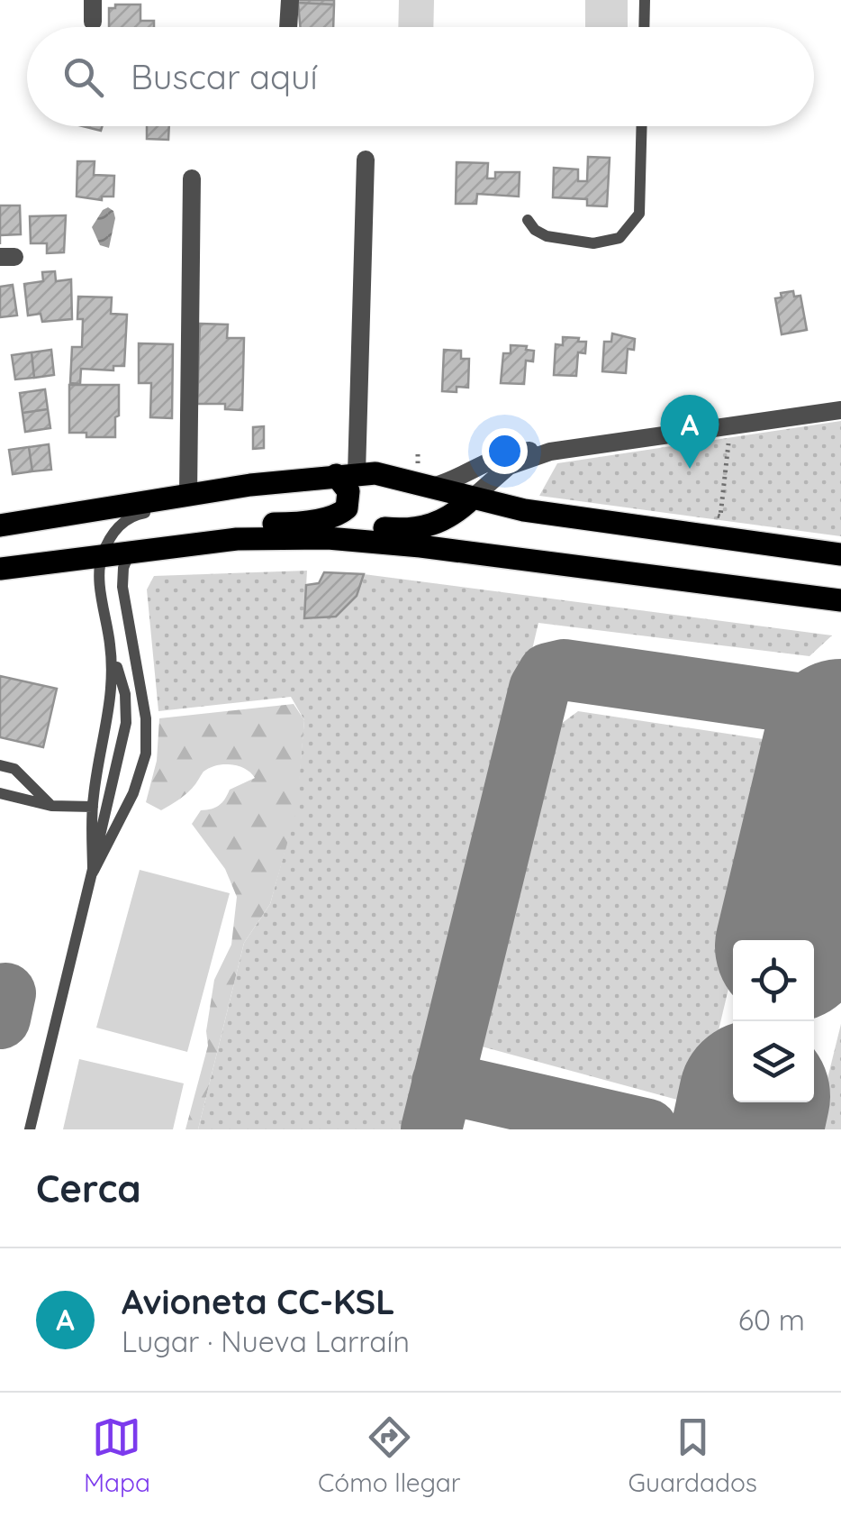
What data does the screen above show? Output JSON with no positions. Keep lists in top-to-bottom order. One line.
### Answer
{"page":{"search":"Buscar aquí","pins":"A","heading":"Cerca","list":[{"mark":"A","name":"Avioneta CC-KSL","note":"Lugar · Nueva Larraín","value":"60 m"}],"nav":["Mapa","Cómo llegar","Guardados"]}}
